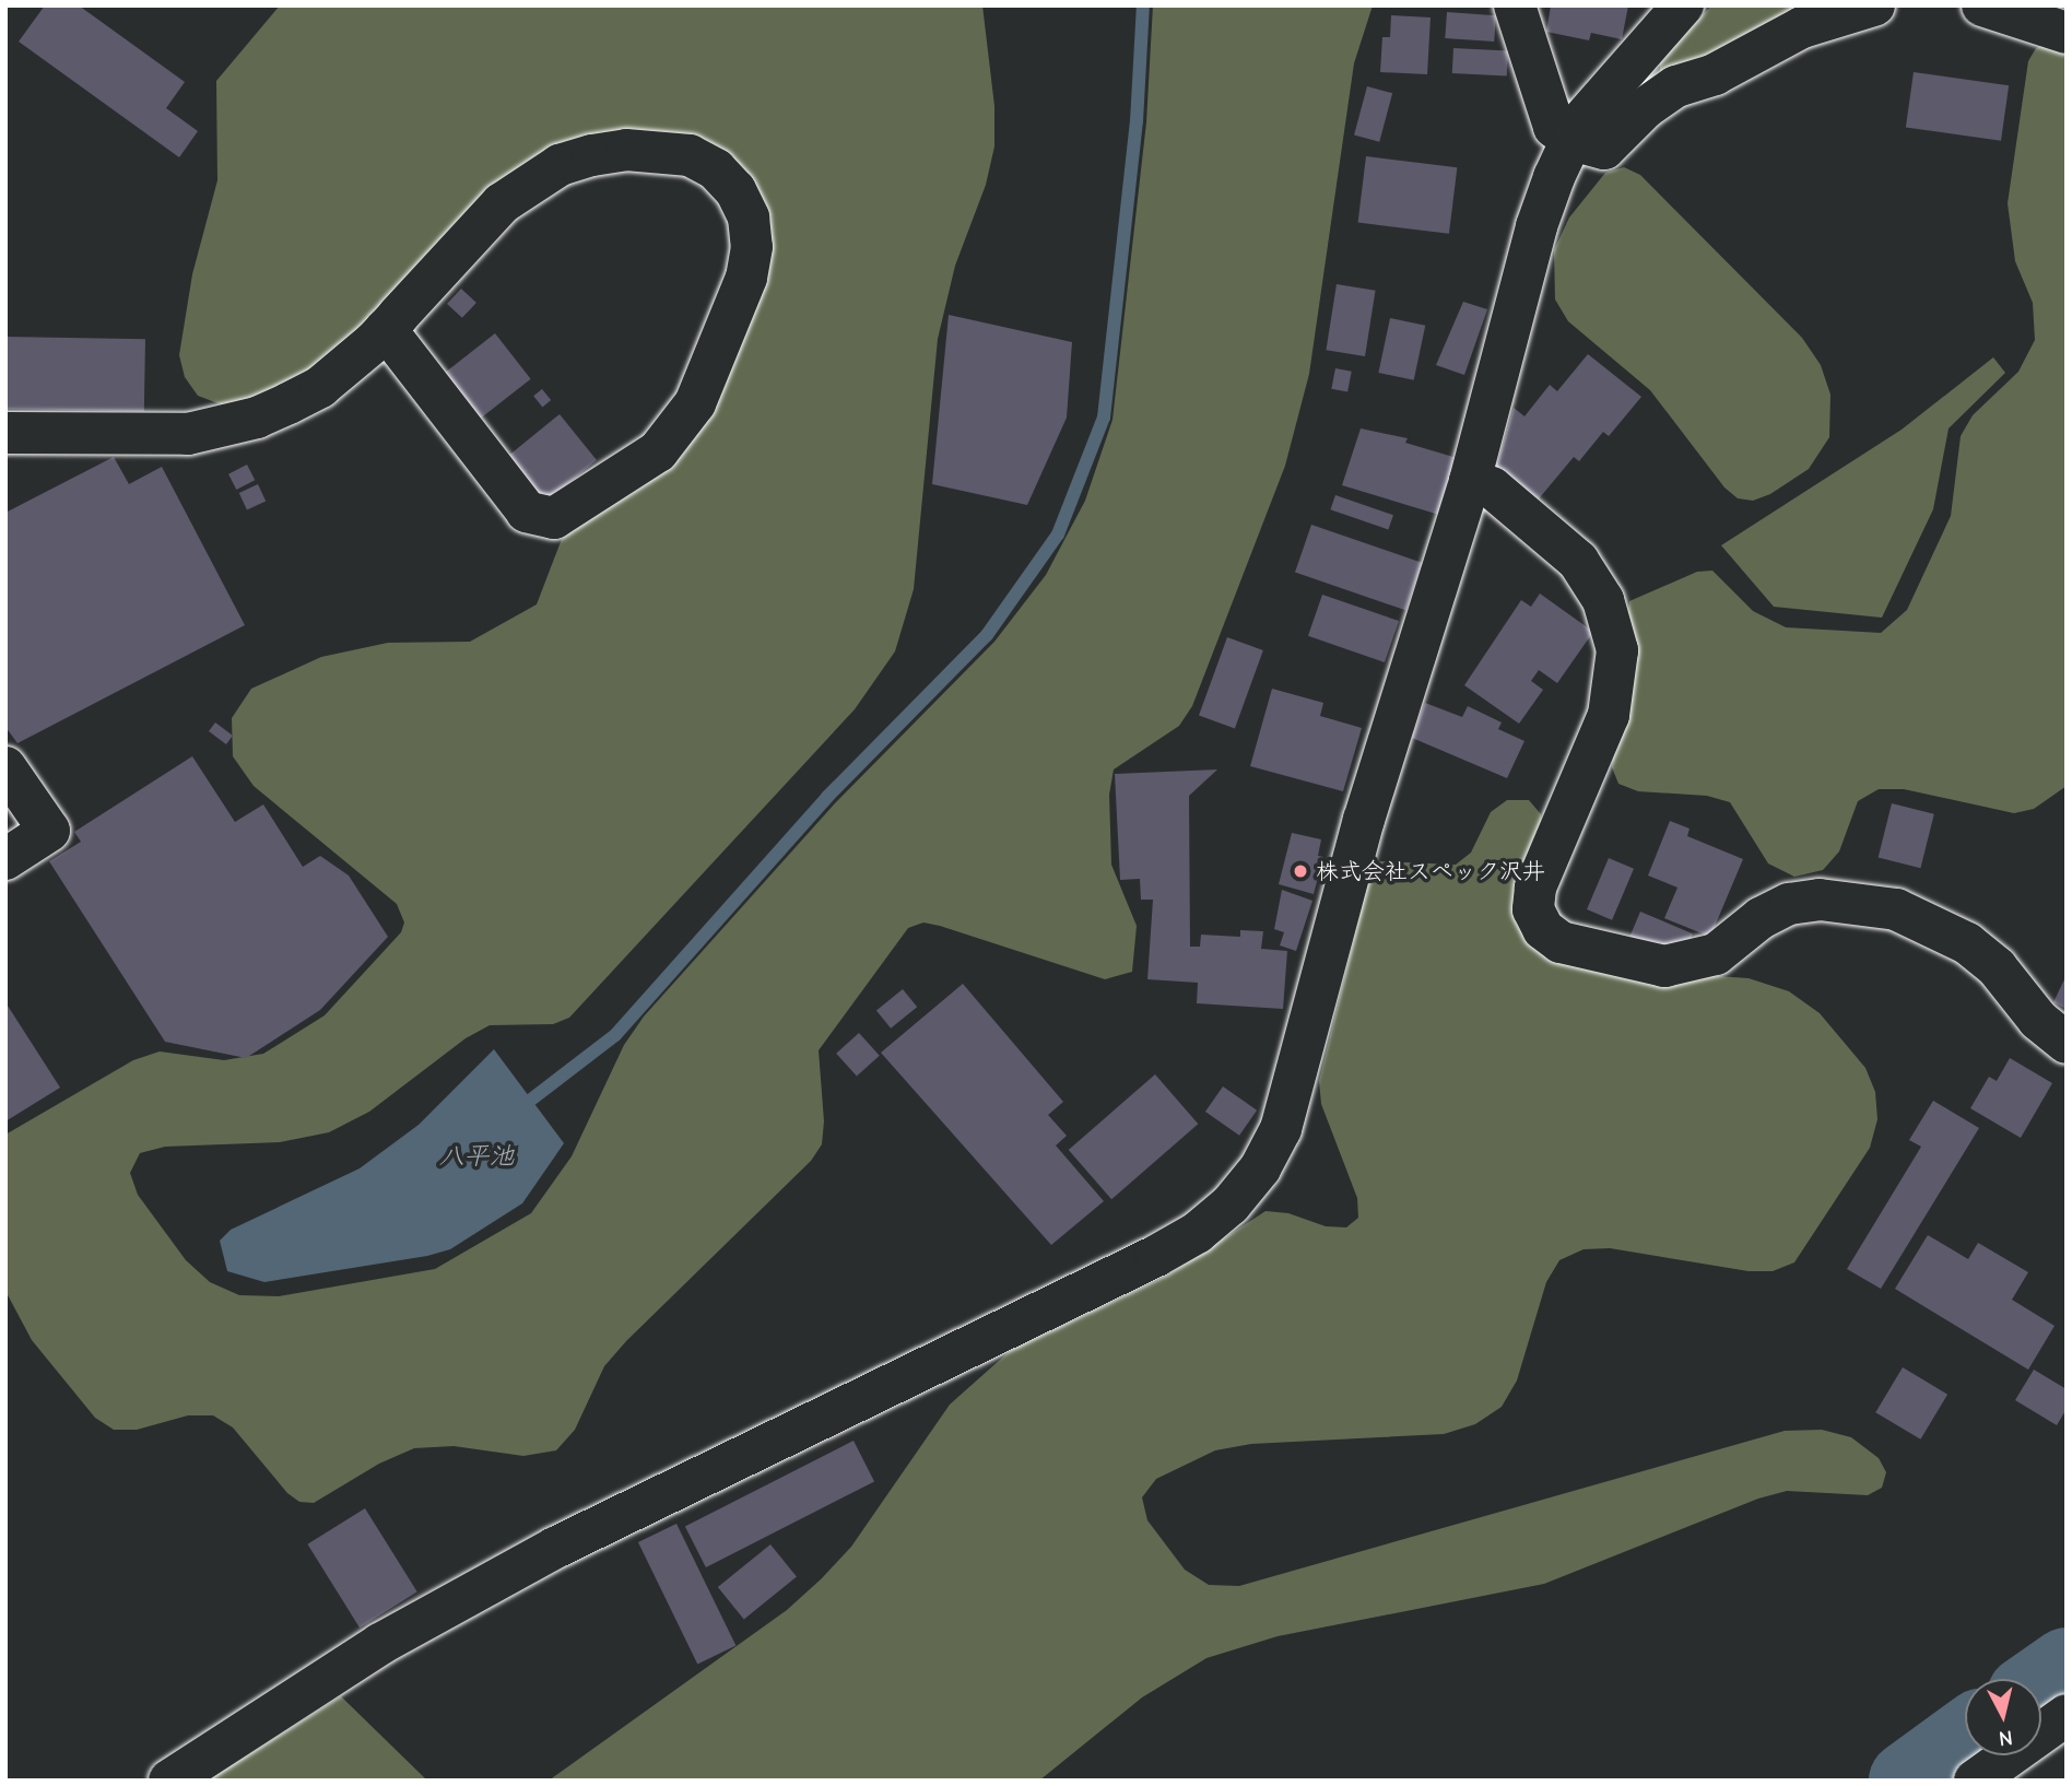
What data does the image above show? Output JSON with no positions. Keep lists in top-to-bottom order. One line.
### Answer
{"water":["八平池"],"places":["株式会社スペック沢井"],"north":"bottom"}
